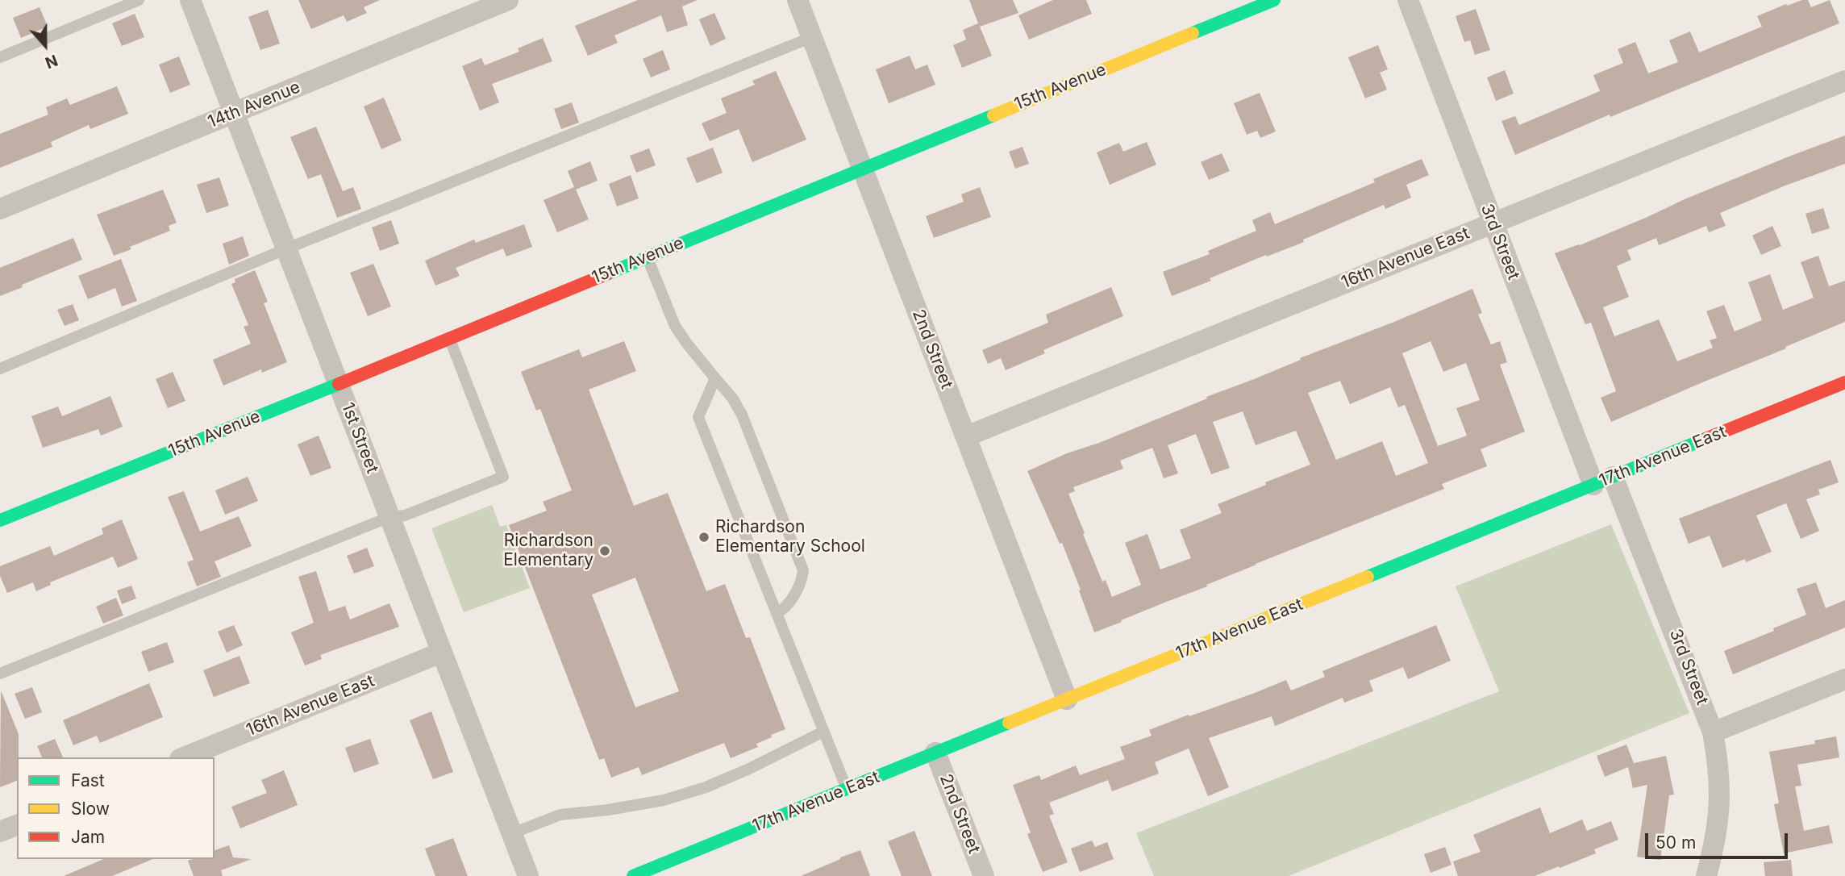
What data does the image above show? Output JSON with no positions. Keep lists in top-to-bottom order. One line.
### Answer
{"streets":{"street":["15th Avenue","14th Avenue","3rd Street","16th Avenue East","2nd Street","1st Street","17th Avenue East"]},"crossings":[["15th Avenue","2nd Street"],["15th Avenue","1st Street"],["14th Avenue","1st Street"],["3rd Street","16th Avenue East"],["3rd Street","17th Avenue East"],["16th Avenue East","2nd Street"],["16th Avenue East","1st Street"],["2nd Street","17th Avenue East"]],"places":["Richardson Elementary School","Richardson Elementary"],"legend":["Fast","Slow","Jam"],"scale_bar":"50 m","north":"bottom"}
